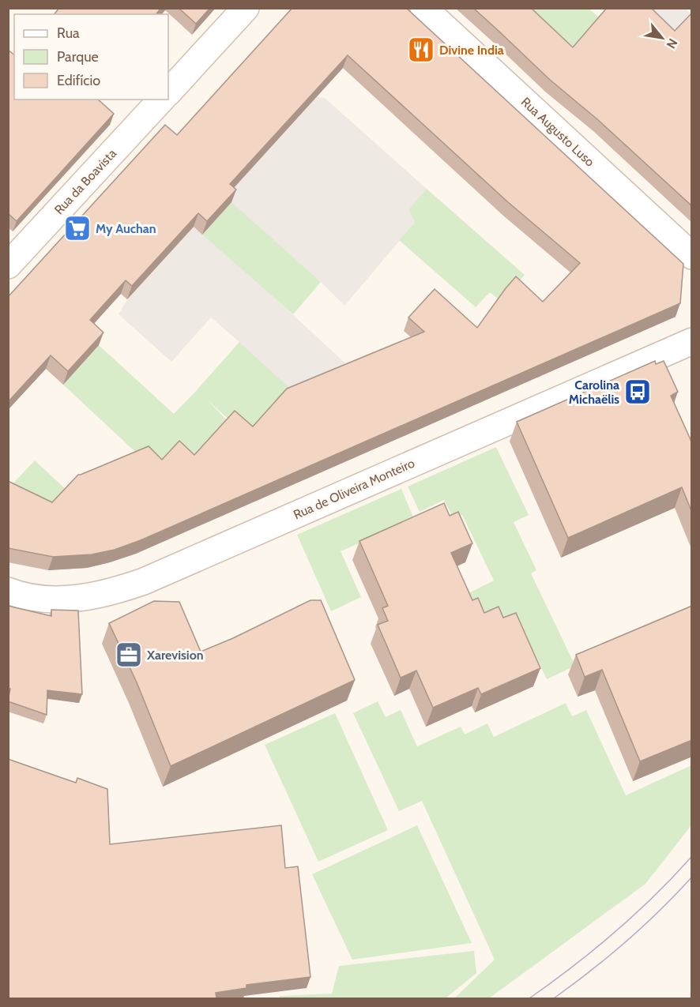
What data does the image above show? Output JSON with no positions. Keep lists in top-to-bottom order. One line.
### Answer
{"streets":{"street":["Rua Augusto Luso","Rua da Boavista","Rua de Oliveira Monteiro"]},"places":{"restaurant":["Divine India"],"supermarket":["My Auchan"],"bus stop":["Carolina Michaëlis"],"office":["Xarevision"]},"legend":["Rua","Parque","Edifício"],"north":"bottom right"}
